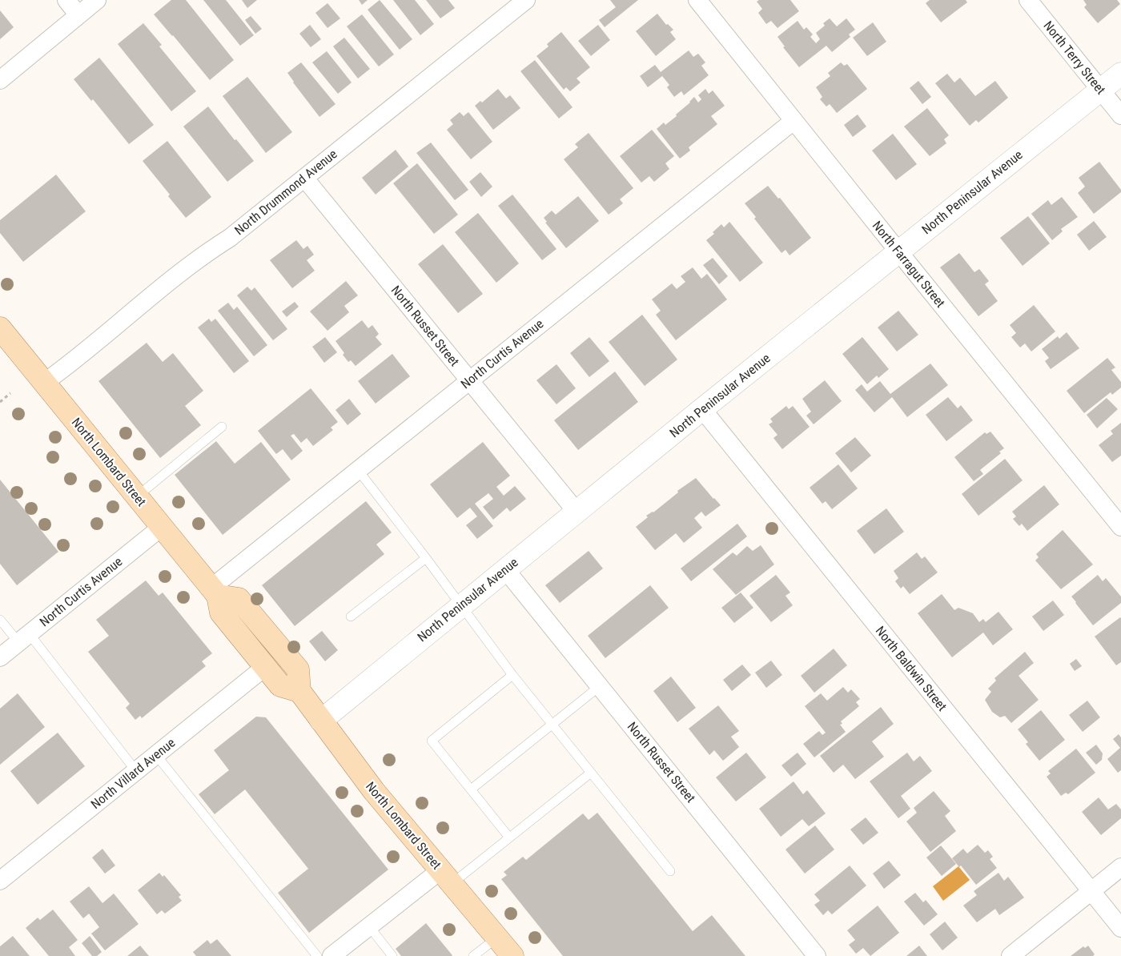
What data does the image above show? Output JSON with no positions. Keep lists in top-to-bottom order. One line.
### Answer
{"streets":{"main road":["North Lombard Street"],"street":["North Terry Street","North Drummond Avenue","North Peninsular Avenue","North Farragut Street","North Russet Street","North Curtis Avenue","North Baldwin Street","North Villard Avenue"]},"crossings":[["North Terry Street","North Peninsular Avenue"],["North Drummond Avenue","North Russet Street"],["North Drummond Avenue","North Lombard Street"],["North Peninsular Avenue","North Farragut Street"],["North Peninsular Avenue","North Russet Street"],["North Peninsular Avenue","North Lombard Street"],["North Peninsular Avenue","North Baldwin Street"],["North Farragut Street","North Curtis Avenue"],["North Russet Street","North Curtis Avenue"],["North Curtis Avenue","North Lombard Street"],["North Lombard Street","North Villard Avenue"]]}
